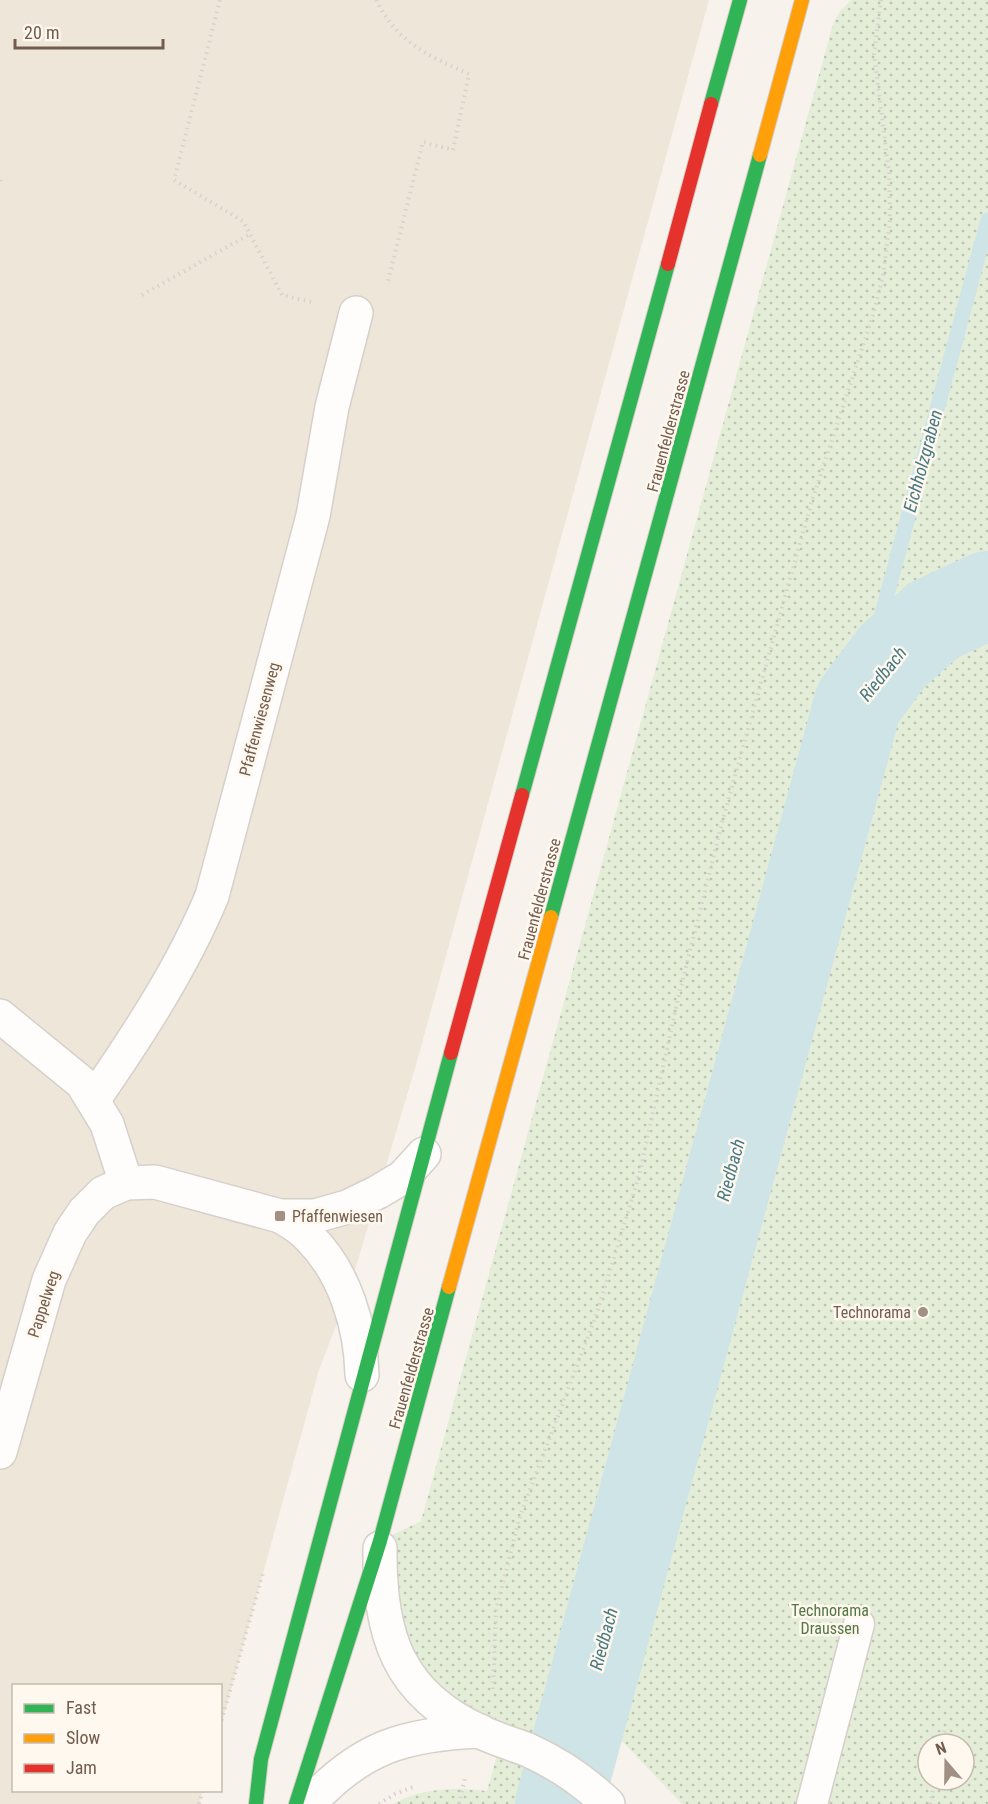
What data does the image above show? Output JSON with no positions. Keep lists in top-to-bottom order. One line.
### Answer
{"streets":{"main road":["Frauenfelderstrasse"],"street":["Pfaffenwiesenweg","Pappelweg"]},"water":["Eichholzgraben","Riedbach"],"parks":["Technorama Draussen"],"places":{"transit":["Pfaffenwiesen"],"other":["Technorama"]},"legend":["Fast","Slow","Jam"],"scale_bar":"20 m","north":"top"}
